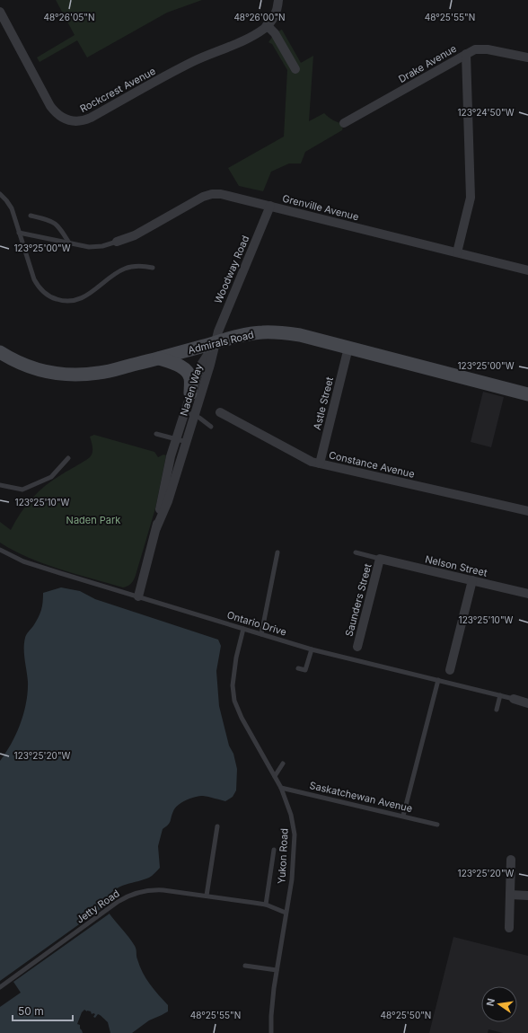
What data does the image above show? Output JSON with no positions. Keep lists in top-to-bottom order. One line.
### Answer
{"streets":{"main road":["Admirals Road"],"street":["Drake Avenue","Rockcrest Avenue","Grenville Avenue","Woodway Road","Naden Way","Astle Street","Constance Avenue","Nelson Street","Saunders Street"],"lane":["Ontario Drive","Saskatchewan Avenue","Yukon Road","Jetty Road"]},"crossings":[["Grenville Avenue","Woodway Road"],["Woodway Road","Admirals Road"],["Woodway Road","Naden Way"],["Admirals Road","Naden Way"],["Admirals Road","Astle Street"],["Naden Way","Ontario Drive"],["Astle Street","Constance Avenue"],["Nelson Street","Saunders Street"],["Ontario Drive","Yukon Road"],["Saskatchewan Avenue","Yukon Road"],["Yukon Road","Jetty Road"]],"parks":["Naden Park"],"scale_bar":"50 m","north":"left","coordinates":["48°26'05\"N","48°26'00\"N","48°25'55\"N","123°24'50\"W","123°25'00\"W","123°25'10\"W","123°25'20\"W","48°25'50\"N"]}
